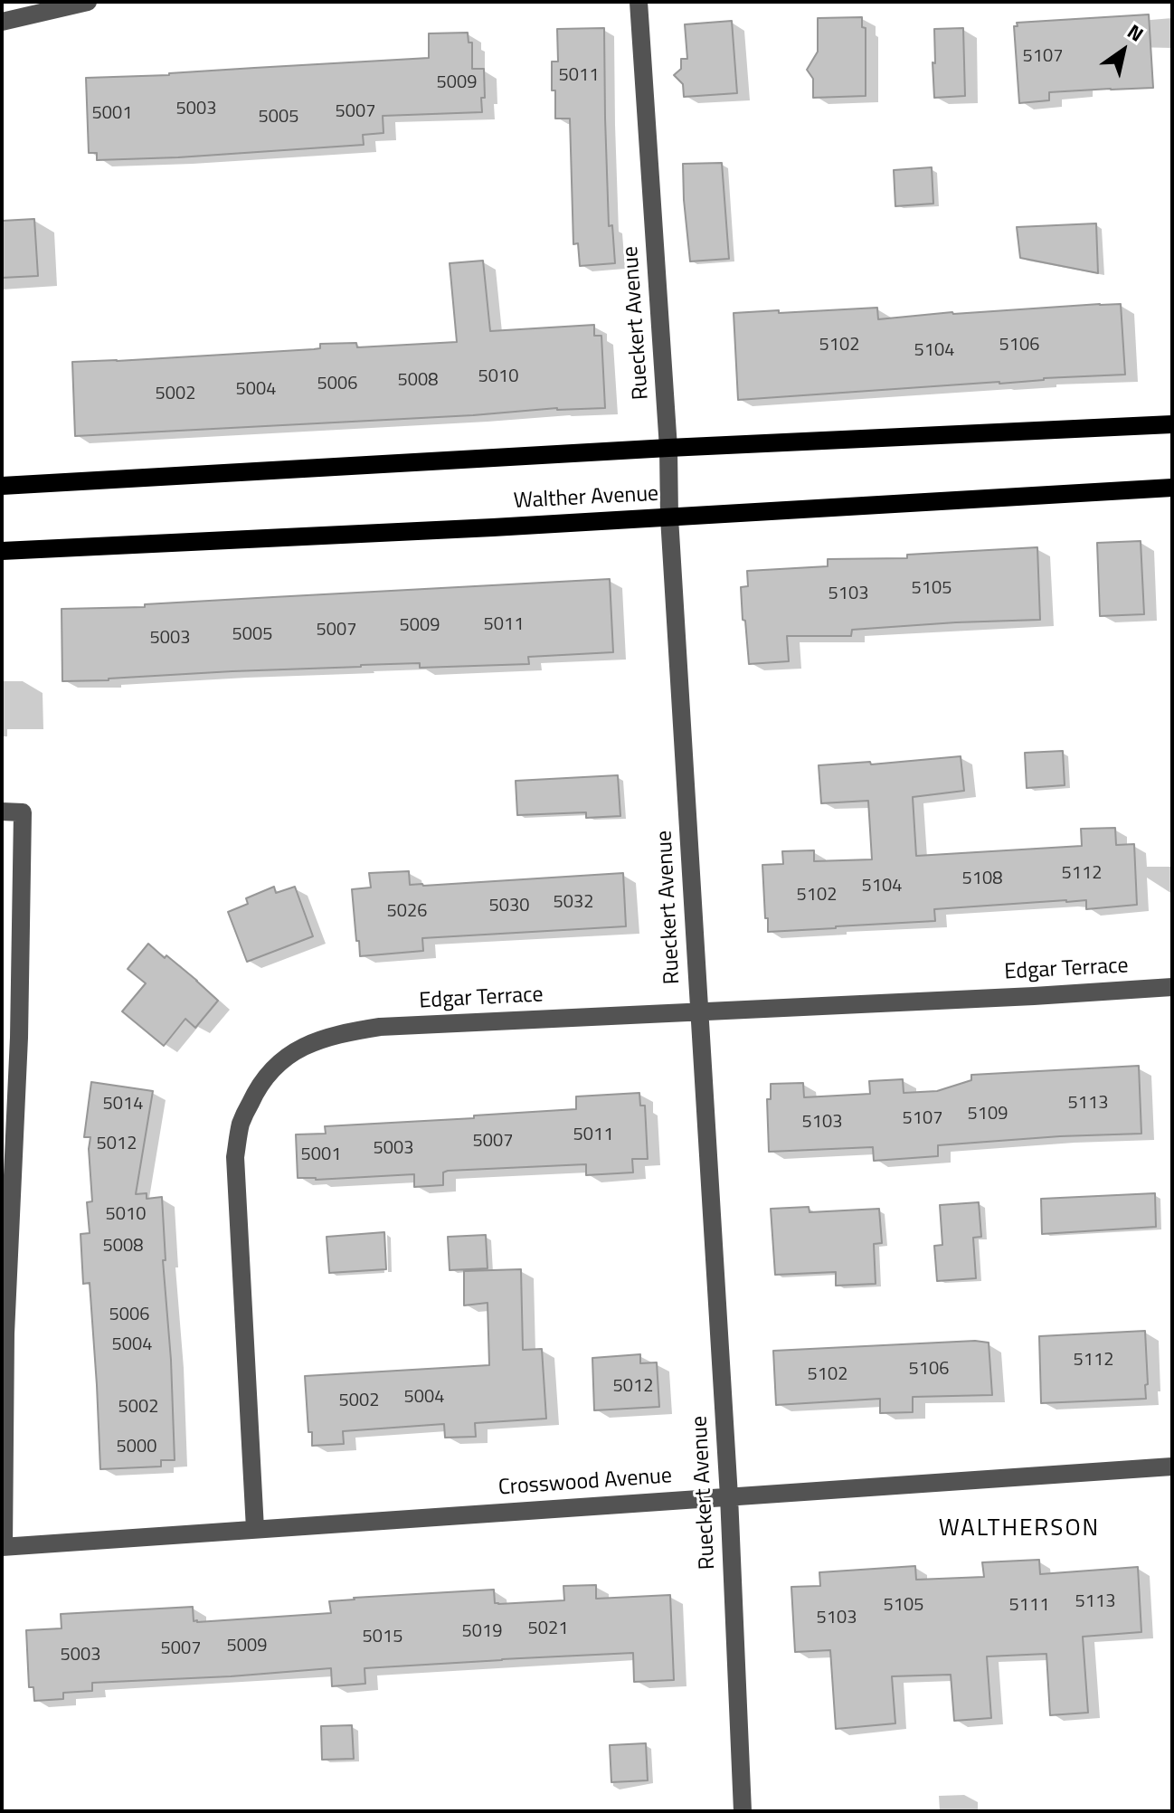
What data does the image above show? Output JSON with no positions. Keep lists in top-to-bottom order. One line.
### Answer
{"streets":{"main road":["Walther Avenue"],"street":["Rueckert Avenue","Edgar Terrace","Crosswood Avenue"]},"crossings":[["Rueckert Avenue","Walther Avenue"],["Rueckert Avenue","Edgar Terrace"],["Rueckert Avenue","Crosswood Avenue"],["Edgar Terrace","Crosswood Avenue"]],"districts":["WALTHERSON"],"house_numbers":["5107","5011","5009","5003","5007","5001","5005","5102","5106","5104","5010","5008","5006","5004","5002","5105","5103","5011","5009","5007","5005","5003","5112","5108","5104","5102","5032","5030","5026","5113","5014","5109","5107","5103","5011","5007","5012","5003","5001","5010","5008","5006","5004","5112","5106","5102","5012","5004","5002","5002","5000","5113","5105","5111","5103","5021","5019","5015","5009","5007","5003"],"north":"top right"}
